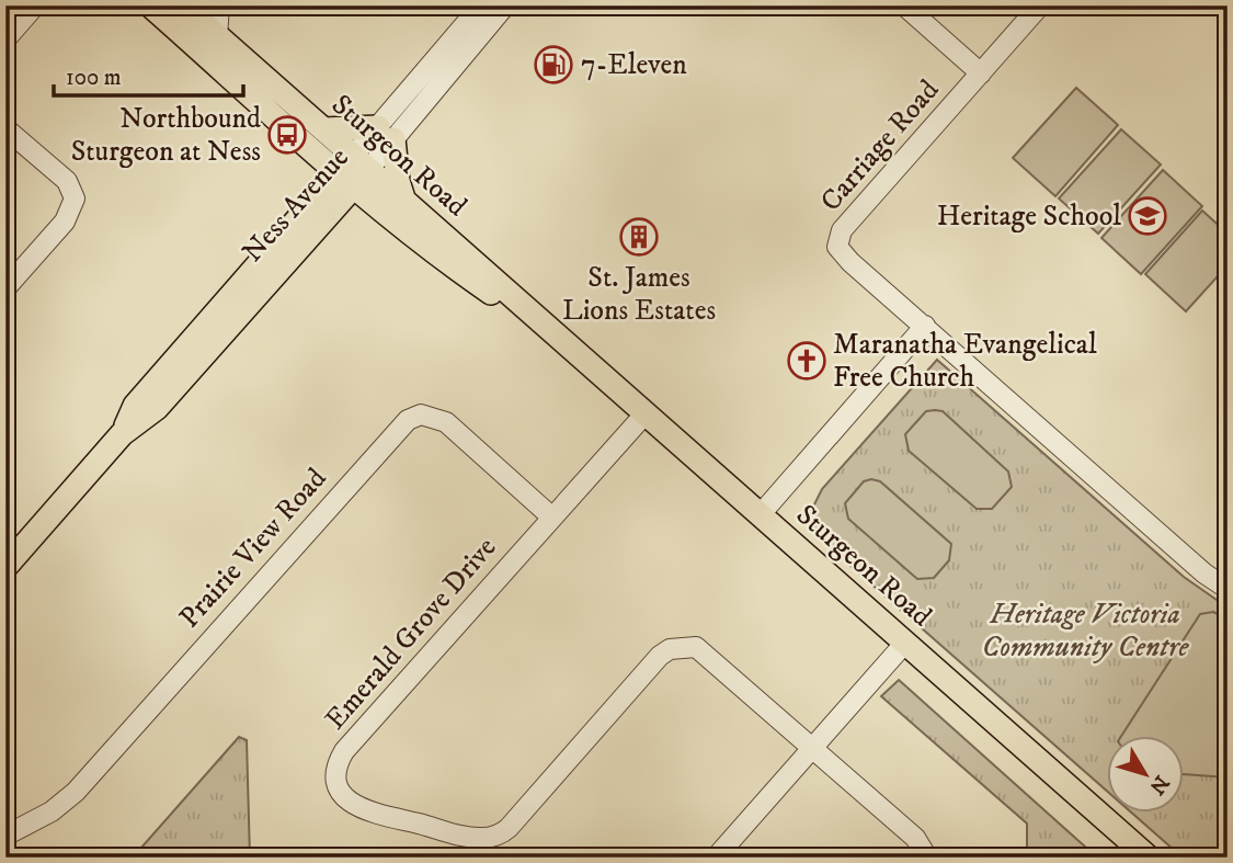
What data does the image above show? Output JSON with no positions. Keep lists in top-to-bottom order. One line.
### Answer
{"streets":{"main road":["Sturgeon Road","Ness Avenue"],"street":["Carriage Road","Prairie View Road","Emerald Grove Drive"]},"crossings":[["Sturgeon Road","Ness Avenue"],["Sturgeon Road","Emerald Grove Drive"],["Prairie View Road","Emerald Grove Drive"]],"parks":["Heritage Victoria Community Centre"],"places":{"fuel station":["7-Eleven"],"bus stop":["Northbound Sturgeon at Ness"],"school or university":["Heritage School"],"building":["St. James Lions Estates"],"church":["Maranatha Evangelical Free Church"]},"scale_bar":"100 m","north":"bottom right"}
